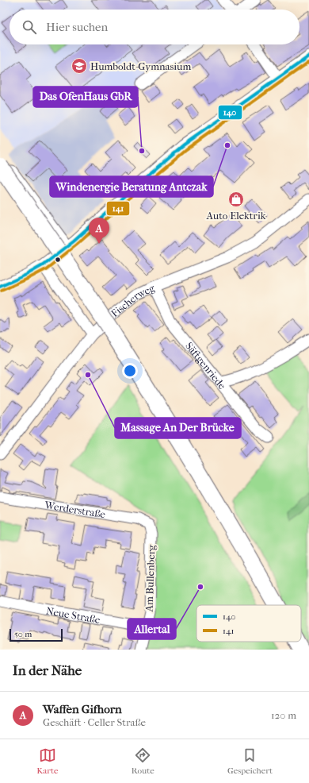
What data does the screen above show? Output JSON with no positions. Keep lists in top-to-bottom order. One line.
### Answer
{"streets":{"street":["Fischerweg","Säftgenriede","Werderstraße","Am Bullenberg","Neue Straße"]},"crossings":[["Fischerweg","Säftgenriede"],["Werderstraße","Am Bullenberg"],["Am Bullenberg","Neue Straße"]],"places":{"school or university":["Humboldt-Gymnasium"],"other":["Windenergie Beratung Antczak","Das OfenHaus GbR","Massage An Der Brücke","Allertal"],"shop":["Auto Elektrik"]},"lines":["transit line 140","transit line 141"],"legend":["140","141"],"scale_bar":"50 m","page":{"search":"Hier suchen","pins":"A","scale":"50 m","heading":"In der Nähe","list":[{"mark":"A","name":"Waffen Gifhorn","note":"Geschäft · Celler Straße","value":"120 m"}],"nav":["Karte","Route","Gespeichert"]}}
